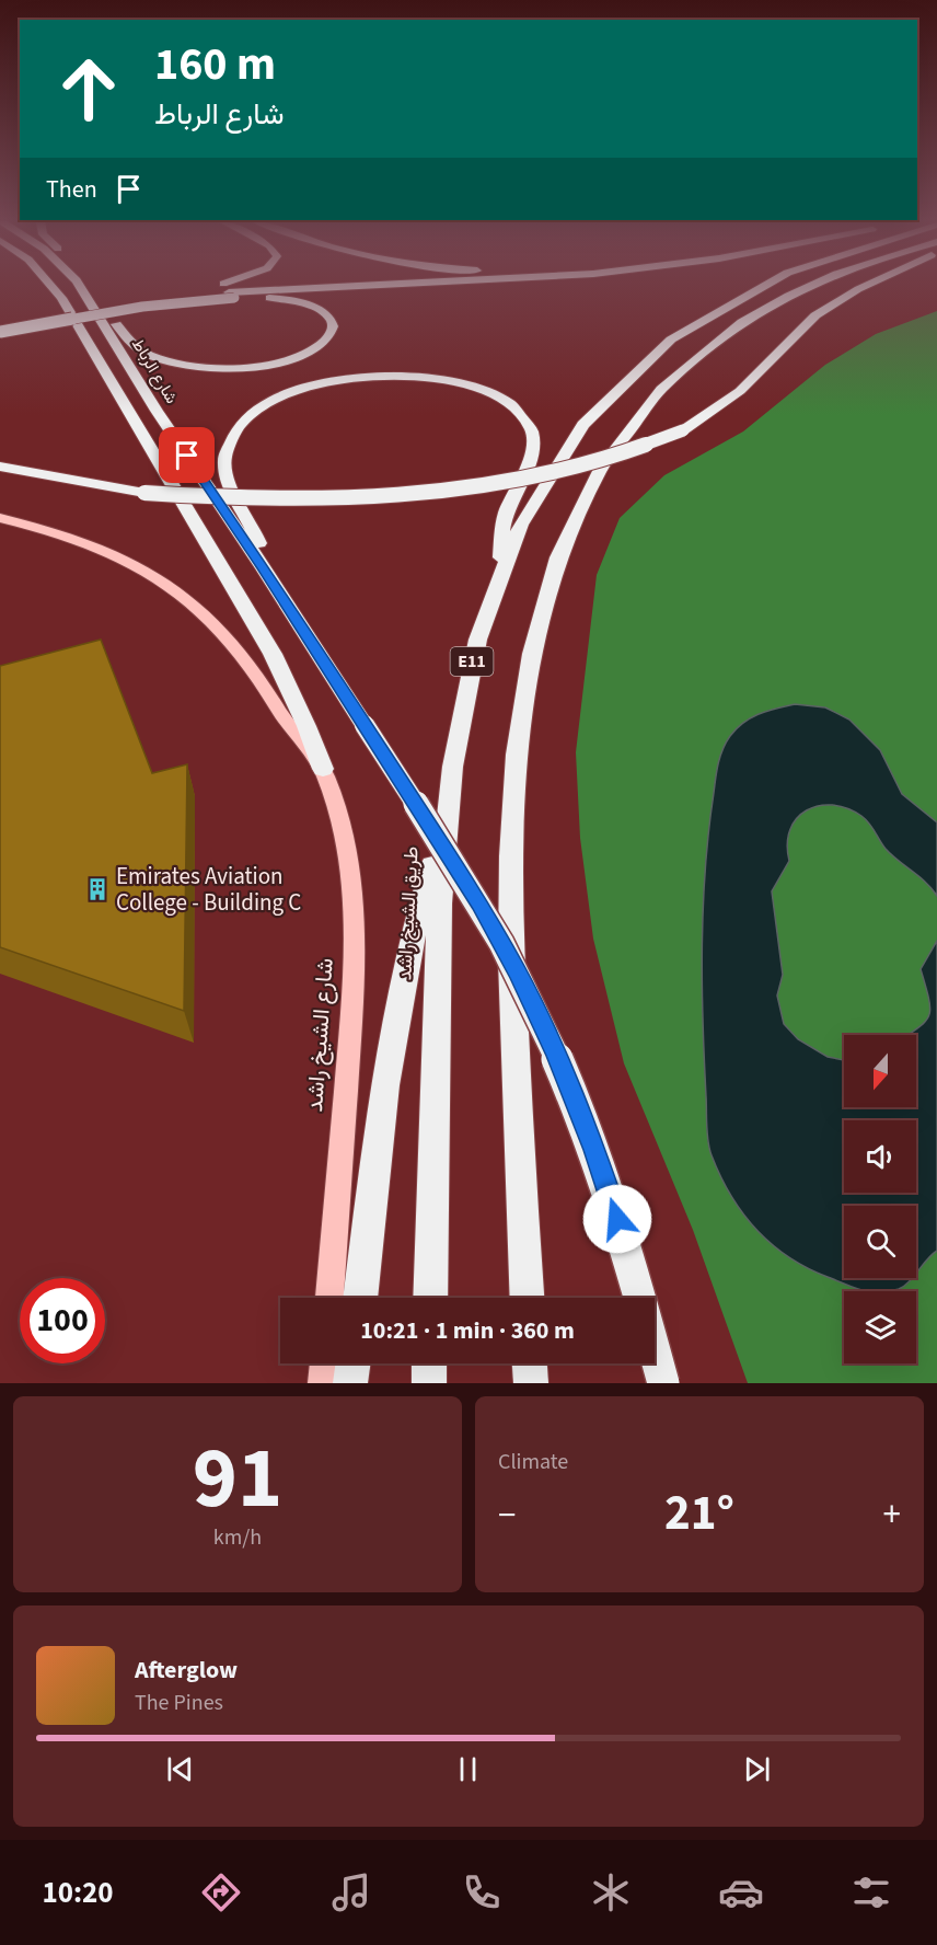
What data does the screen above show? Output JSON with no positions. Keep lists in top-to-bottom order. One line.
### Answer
{"streets":{"highway":["شارع الرباط","E11","طريق الشيخ راشد"],"main road":["شارع الشيخ راشد"]},"places":{"building":["Emirates Aviation College - Building C"]},"north":"bottom","page":{"turn":["160 m","شارع الرباط"],"then":"Then","limit":"100","trip":"10:21 · 1 min · 360 m","tile":[["91","km/h"],"Climate"],"heat":["−","21°","+"],"song":["Afterglow","The Pines"],"tabs":"10:20"}}
